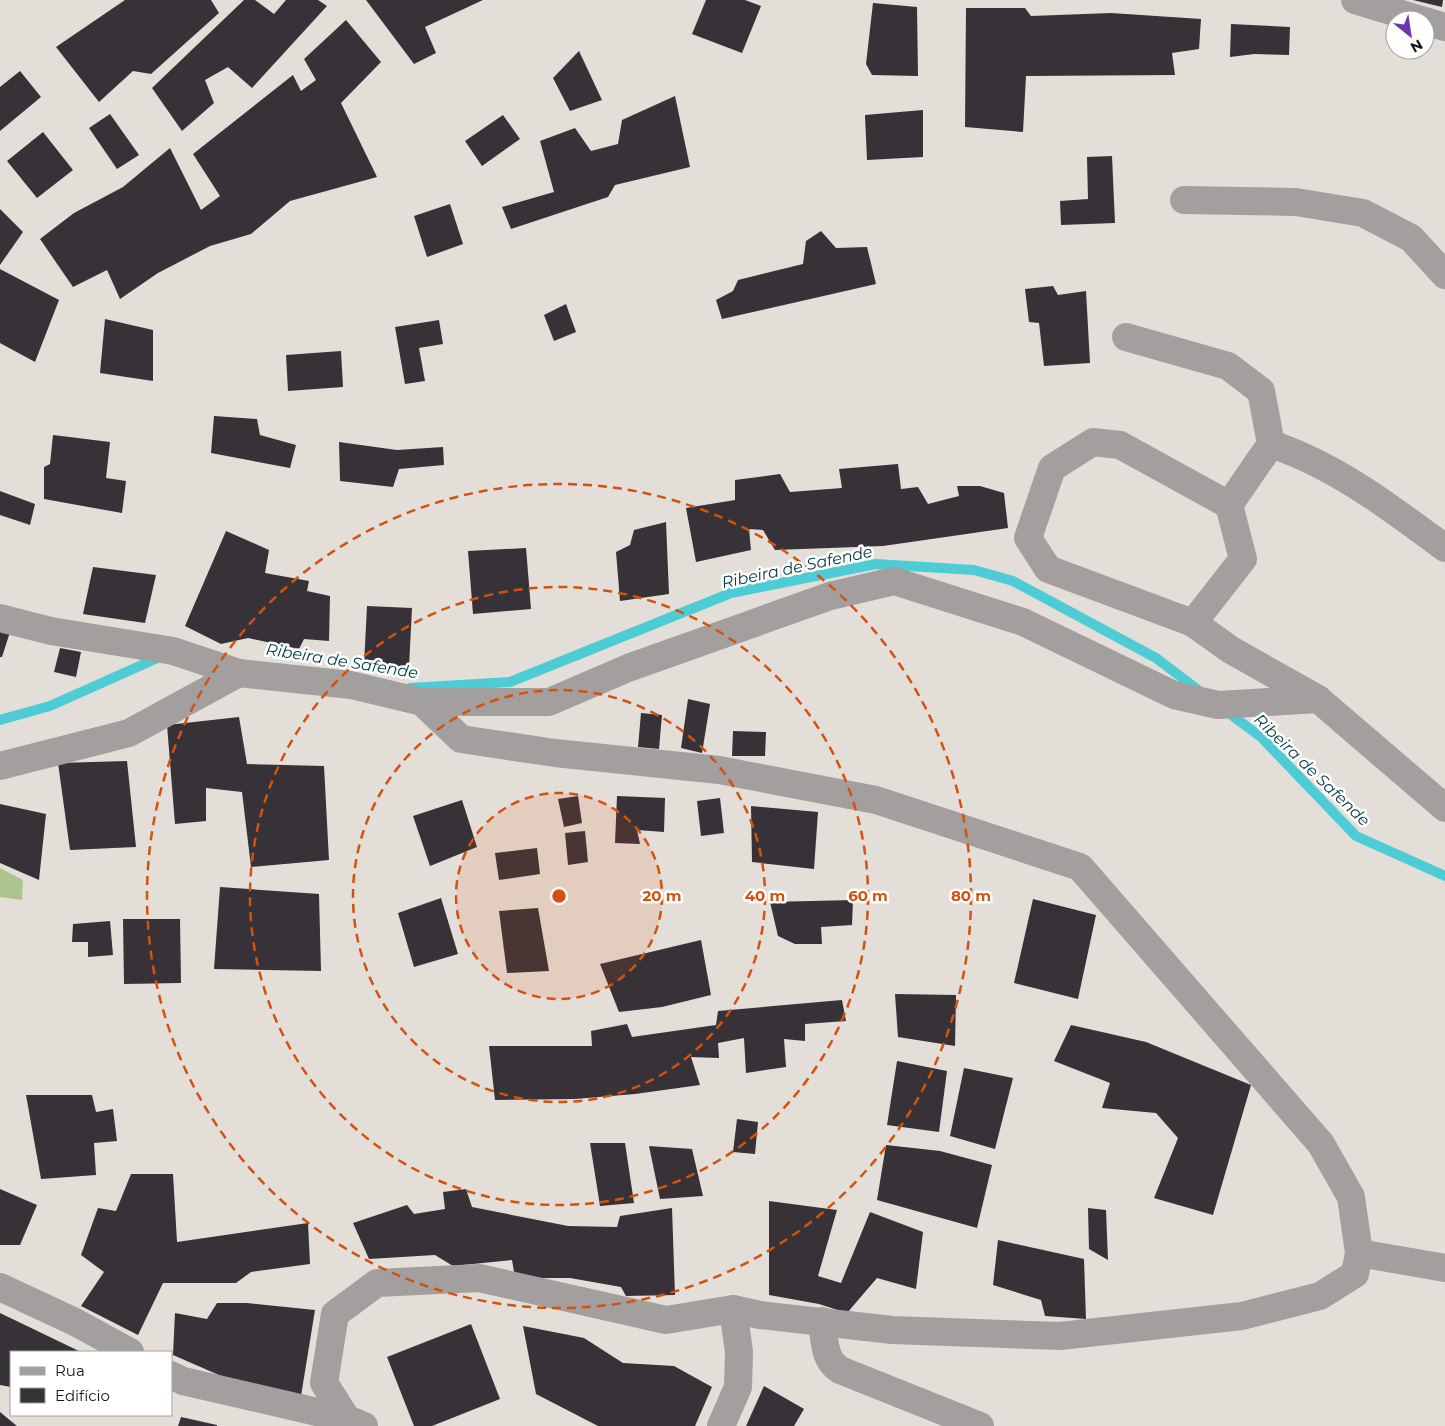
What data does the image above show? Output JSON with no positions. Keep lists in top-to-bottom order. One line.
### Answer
{"water":["Ribeira de Safende"],"legend":["Rua","Edifício"],"north":"bottom right","rings":["20 m","40 m","60 m","80 m"]}
